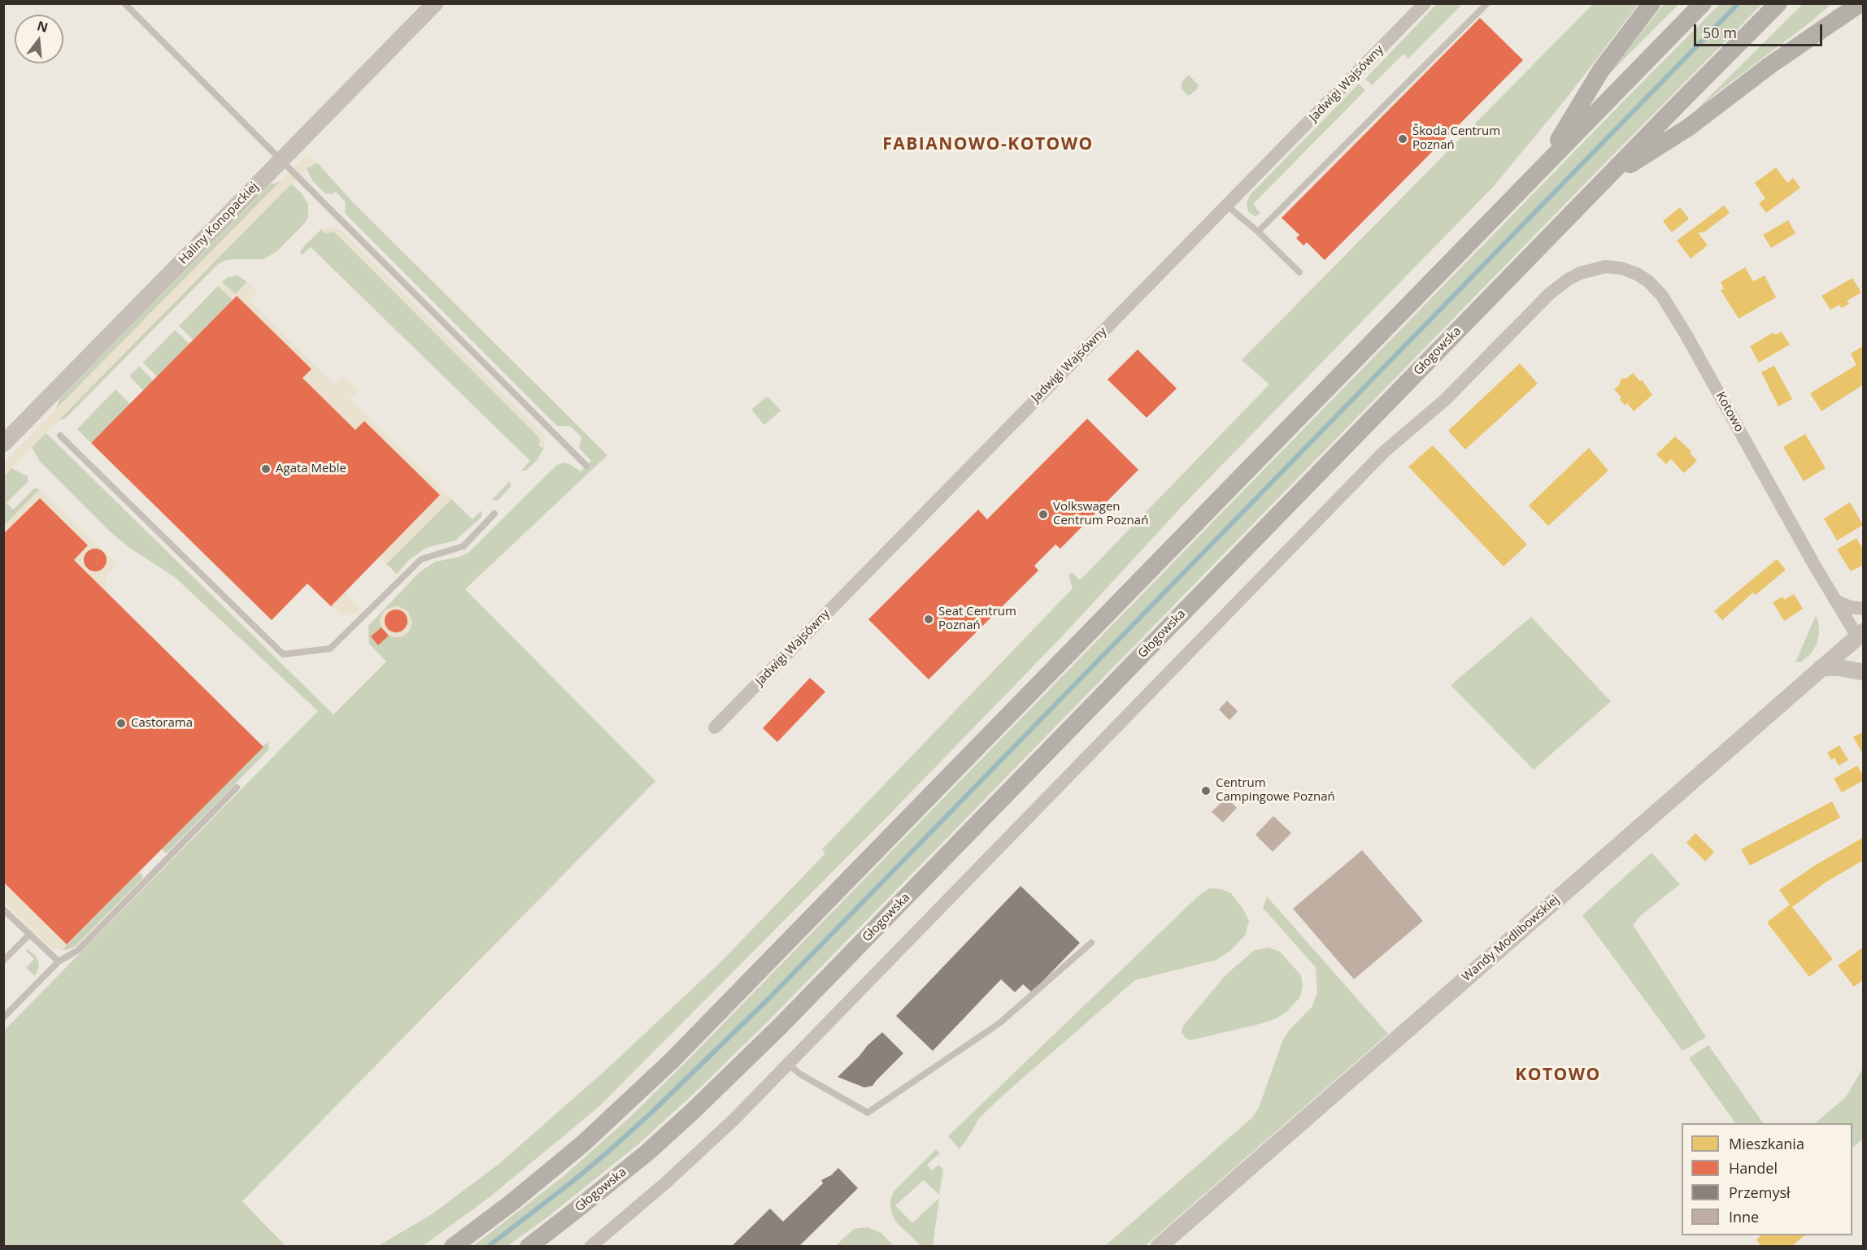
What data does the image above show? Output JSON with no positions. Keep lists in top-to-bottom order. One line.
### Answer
{"streets":{"main road":["Głogowska"],"street":["Jadwigi Wajsówny","Haliny Konopackiej","Kotowo","Wandy Modlibowskiej"]},"crossings":[["Kotowo","Wandy Modlibowskiej"]],"districts":["FABIANOWO-KOTOWO","KOTOWO"],"places":["Škoda Centrum Poznań","Agata Meble","Volkswagen Centrum Poznań","Seat Centrum Poznań","Castorama","Centrum Campingowe Poznań"],"legend":["Mieszkania","Handel","Przemysł","Inne"],"scale_bar":"50 m","north":"top"}
